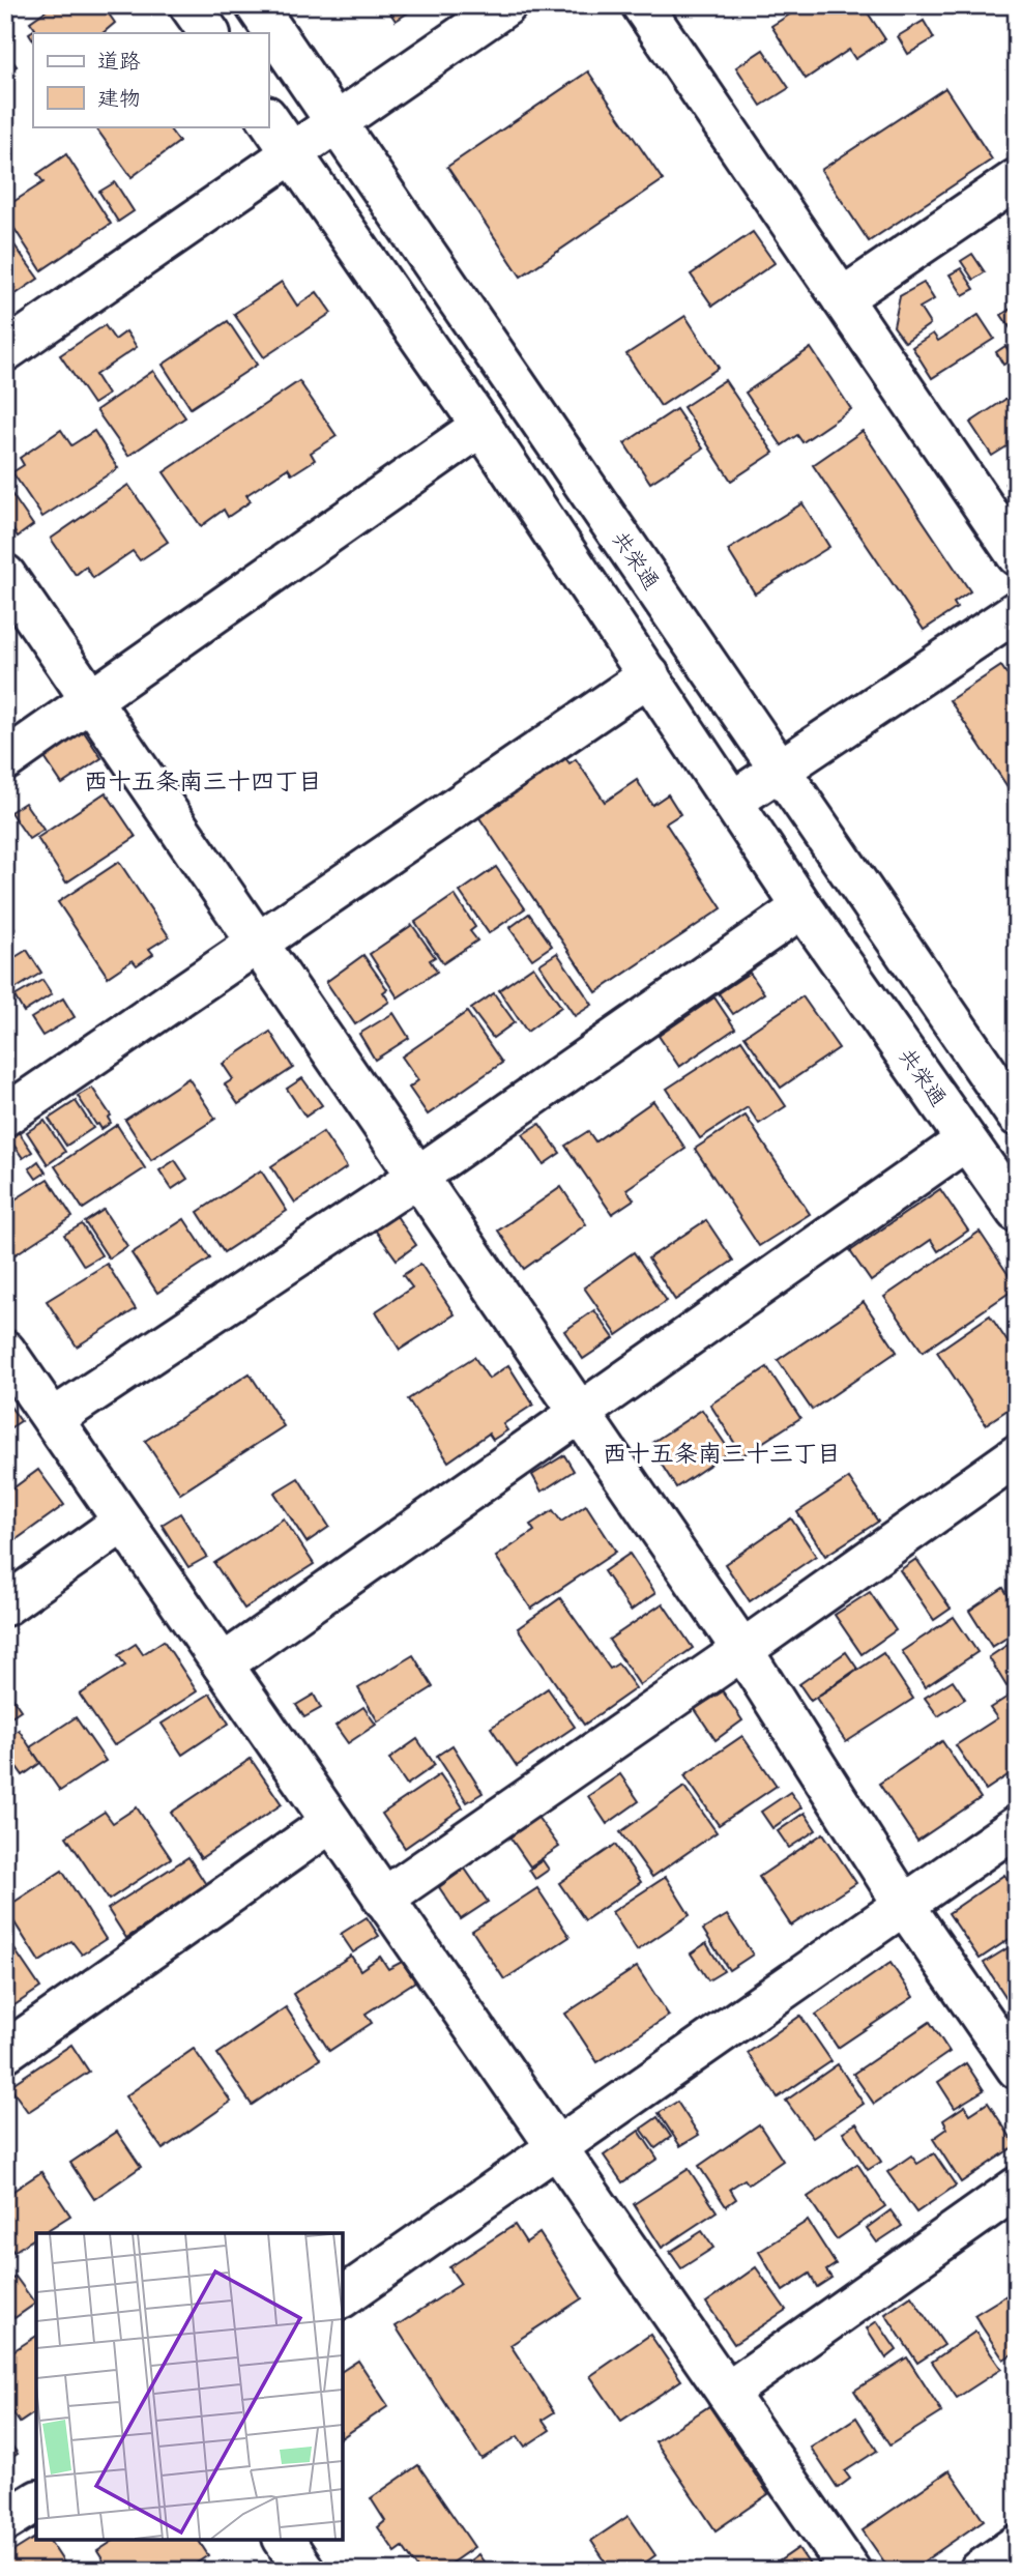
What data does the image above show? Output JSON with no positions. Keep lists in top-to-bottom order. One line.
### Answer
{"streets":{"street":["共栄通"]},"districts":["西十五条南三十四丁目","西十五条南三十三丁目"],"legend":["道路","建物"]}
